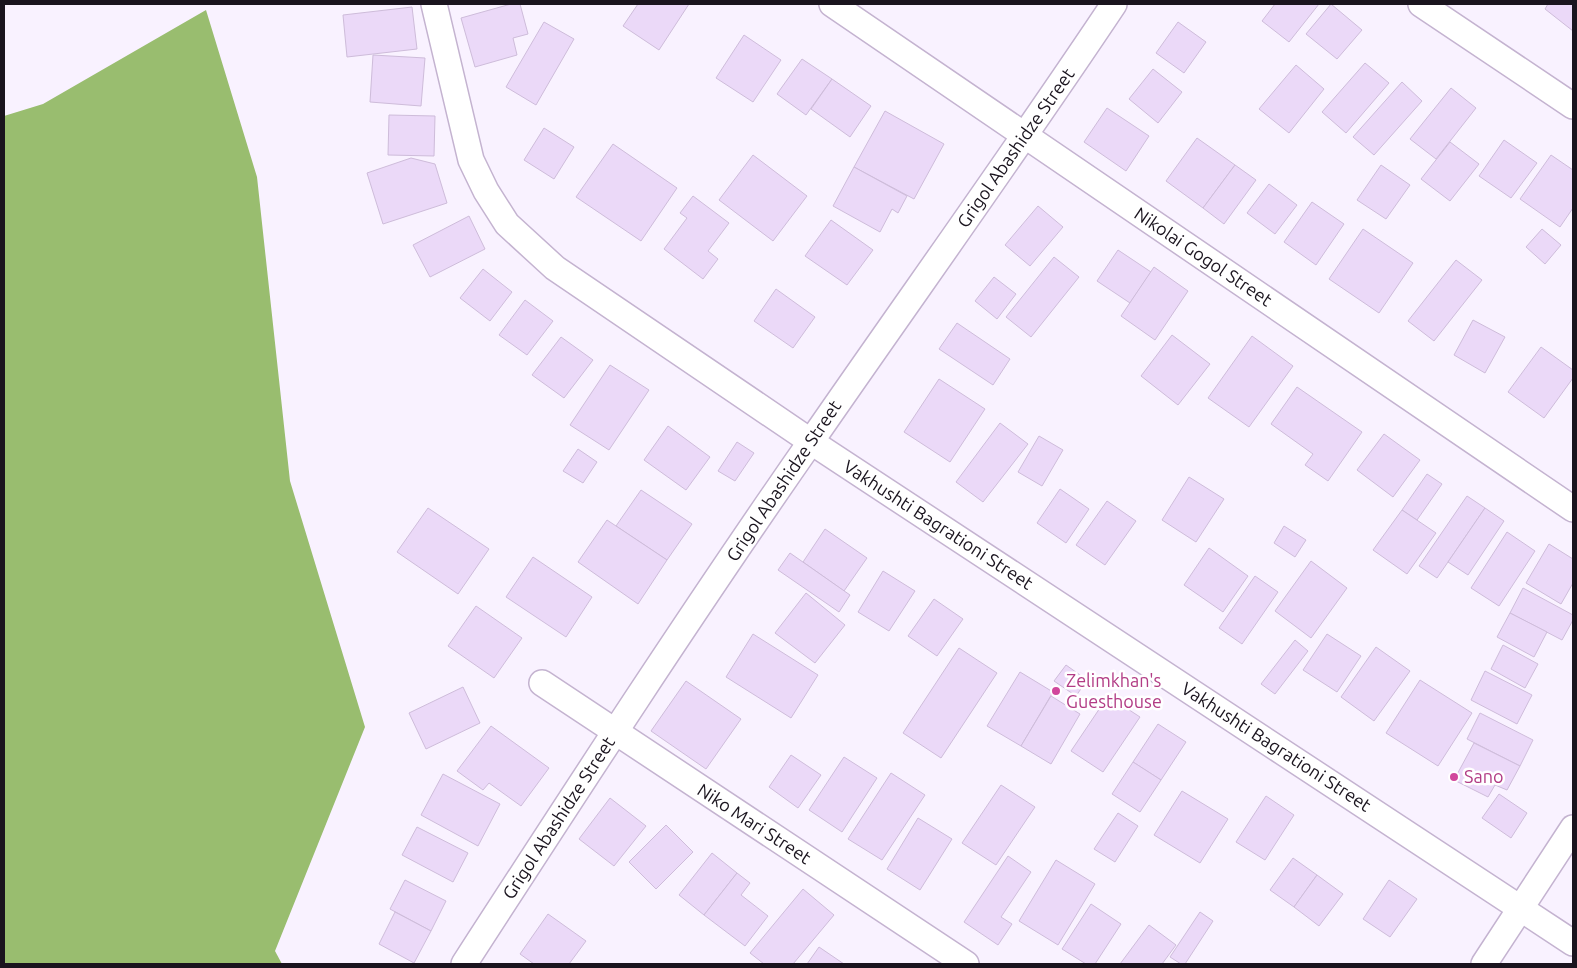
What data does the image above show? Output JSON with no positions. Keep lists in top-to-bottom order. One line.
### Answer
{"streets":{"street":["Grigol Abashidze Street","Nikolai Gogol Street","Vakhushti Bagrationi Street","Niko Mari Street"]},"crossings":[["Grigol Abashidze Street","Nikolai Gogol Street"],["Grigol Abashidze Street","Vakhushti Bagrationi Street"],["Grigol Abashidze Street","Niko Mari Street"]],"places":["Zelimkhan's Guesthouse","Sano"]}
